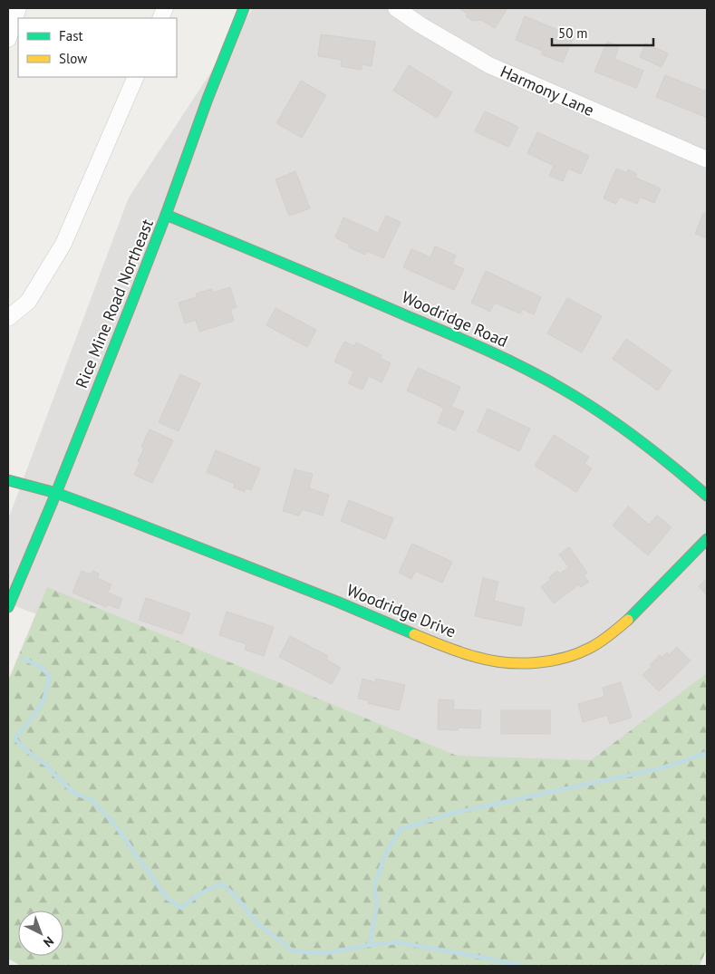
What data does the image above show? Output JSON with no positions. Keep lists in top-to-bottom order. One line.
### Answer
{"streets":{"street":["Harmony Lane","Rice Mine Road Northeast","Woodridge Road","Woodridge Drive"]},"crossings":[["Rice Mine Road Northeast","Woodridge Road"],["Rice Mine Road Northeast","Woodridge Drive"]],"legend":["Fast","Slow"],"scale_bar":"50 m","north":"bottom right"}
